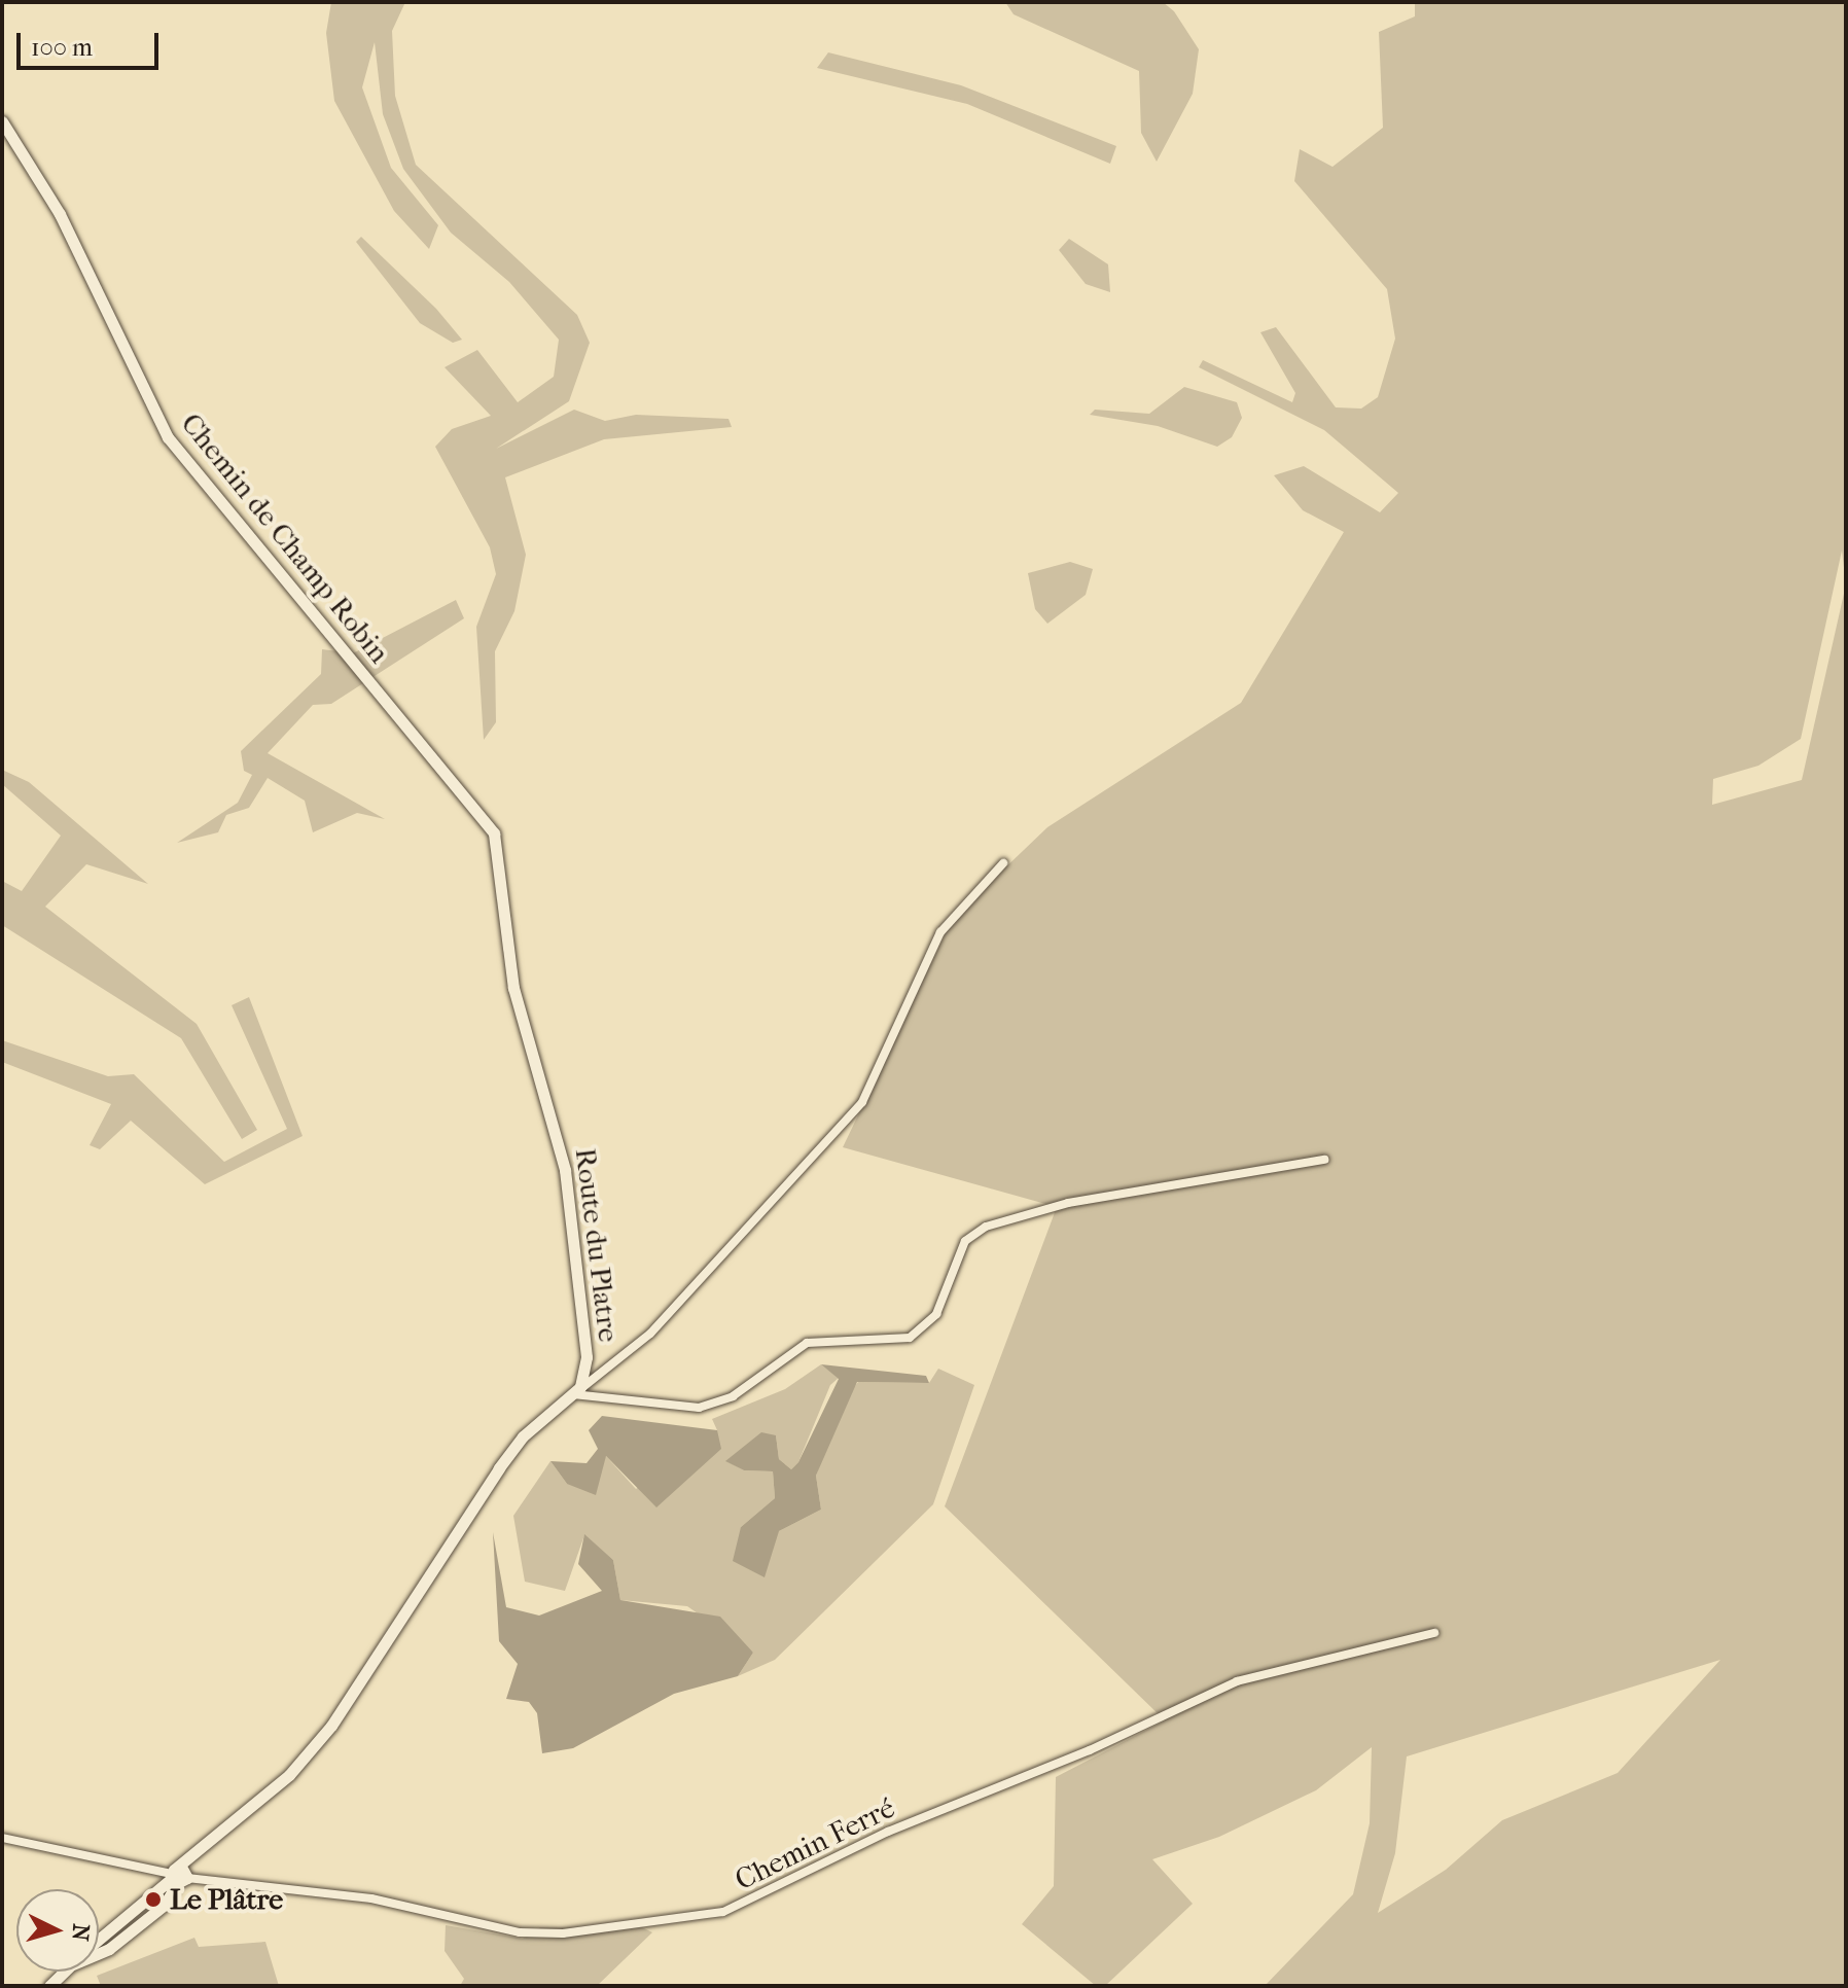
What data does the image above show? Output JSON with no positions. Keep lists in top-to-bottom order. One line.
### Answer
{"streets":{"street":["Chemin de Champ Robin","Route du Platre","Chemin Ferré"]},"crossings":[["Chemin de Champ Robin","Route du Platre"]],"places":["Le Plâtre"],"scale_bar":"100 m","north":"right"}
